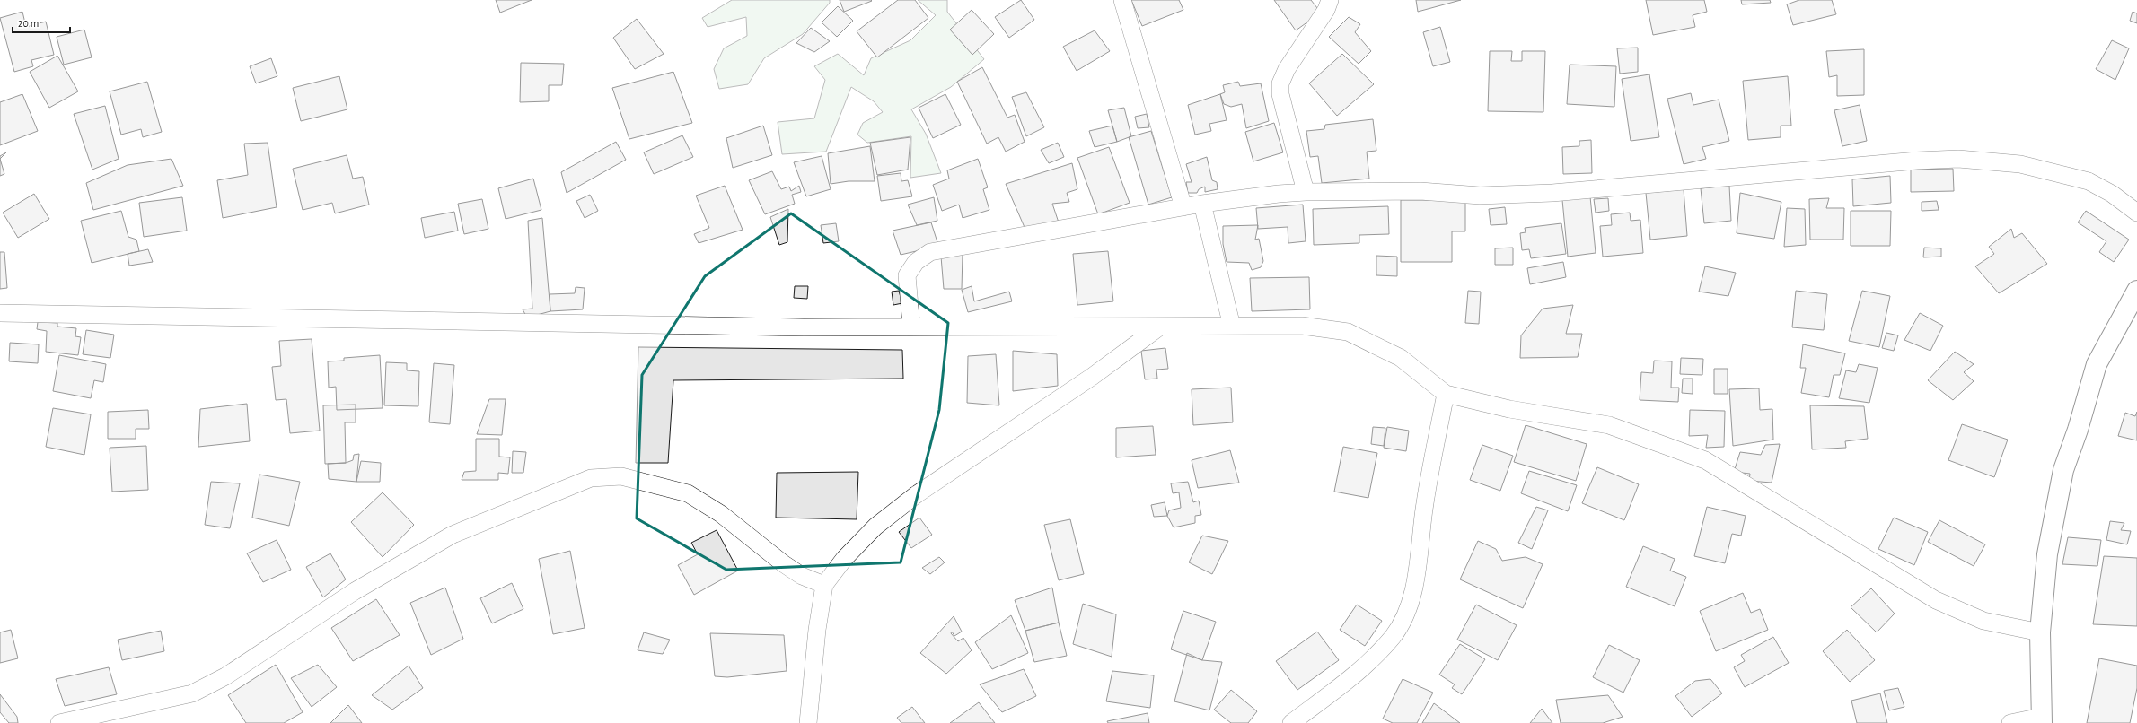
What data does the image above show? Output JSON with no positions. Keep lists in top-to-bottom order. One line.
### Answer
{"scale_bar":"20 m"}
